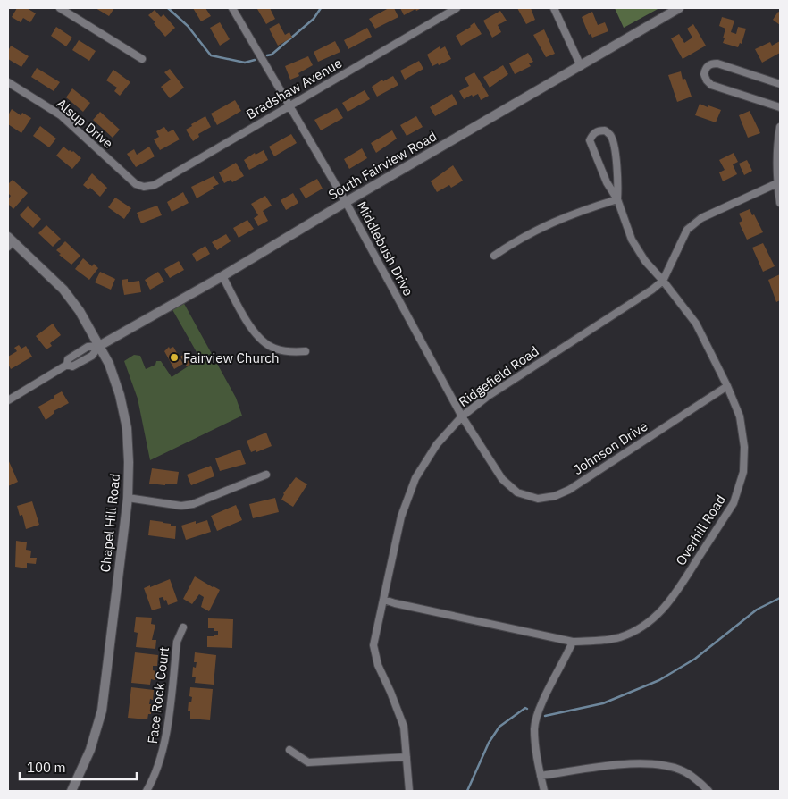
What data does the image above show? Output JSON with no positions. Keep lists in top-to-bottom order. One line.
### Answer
{"streets":{"street":["Bradshaw Avenue","Alsup Drive","South Fairview Road","Middlebush Drive","Ridgefield Road","Johnson Drive","Chapel Hill Road","Overhill Road","Face Rock Court"]},"crossings":[["Bradshaw Avenue","Alsup Drive"],["Bradshaw Avenue","Middlebush Drive"],["South Fairview Road","Middlebush Drive"],["South Fairview Road","Chapel Hill Road"],["Middlebush Drive","Ridgefield Road"],["Middlebush Drive","Johnson Drive"],["Ridgefield Road","Overhill Road"],["Johnson Drive","Overhill Road"]],"places":["Fairview Church"],"scale_bar":"100 m"}
